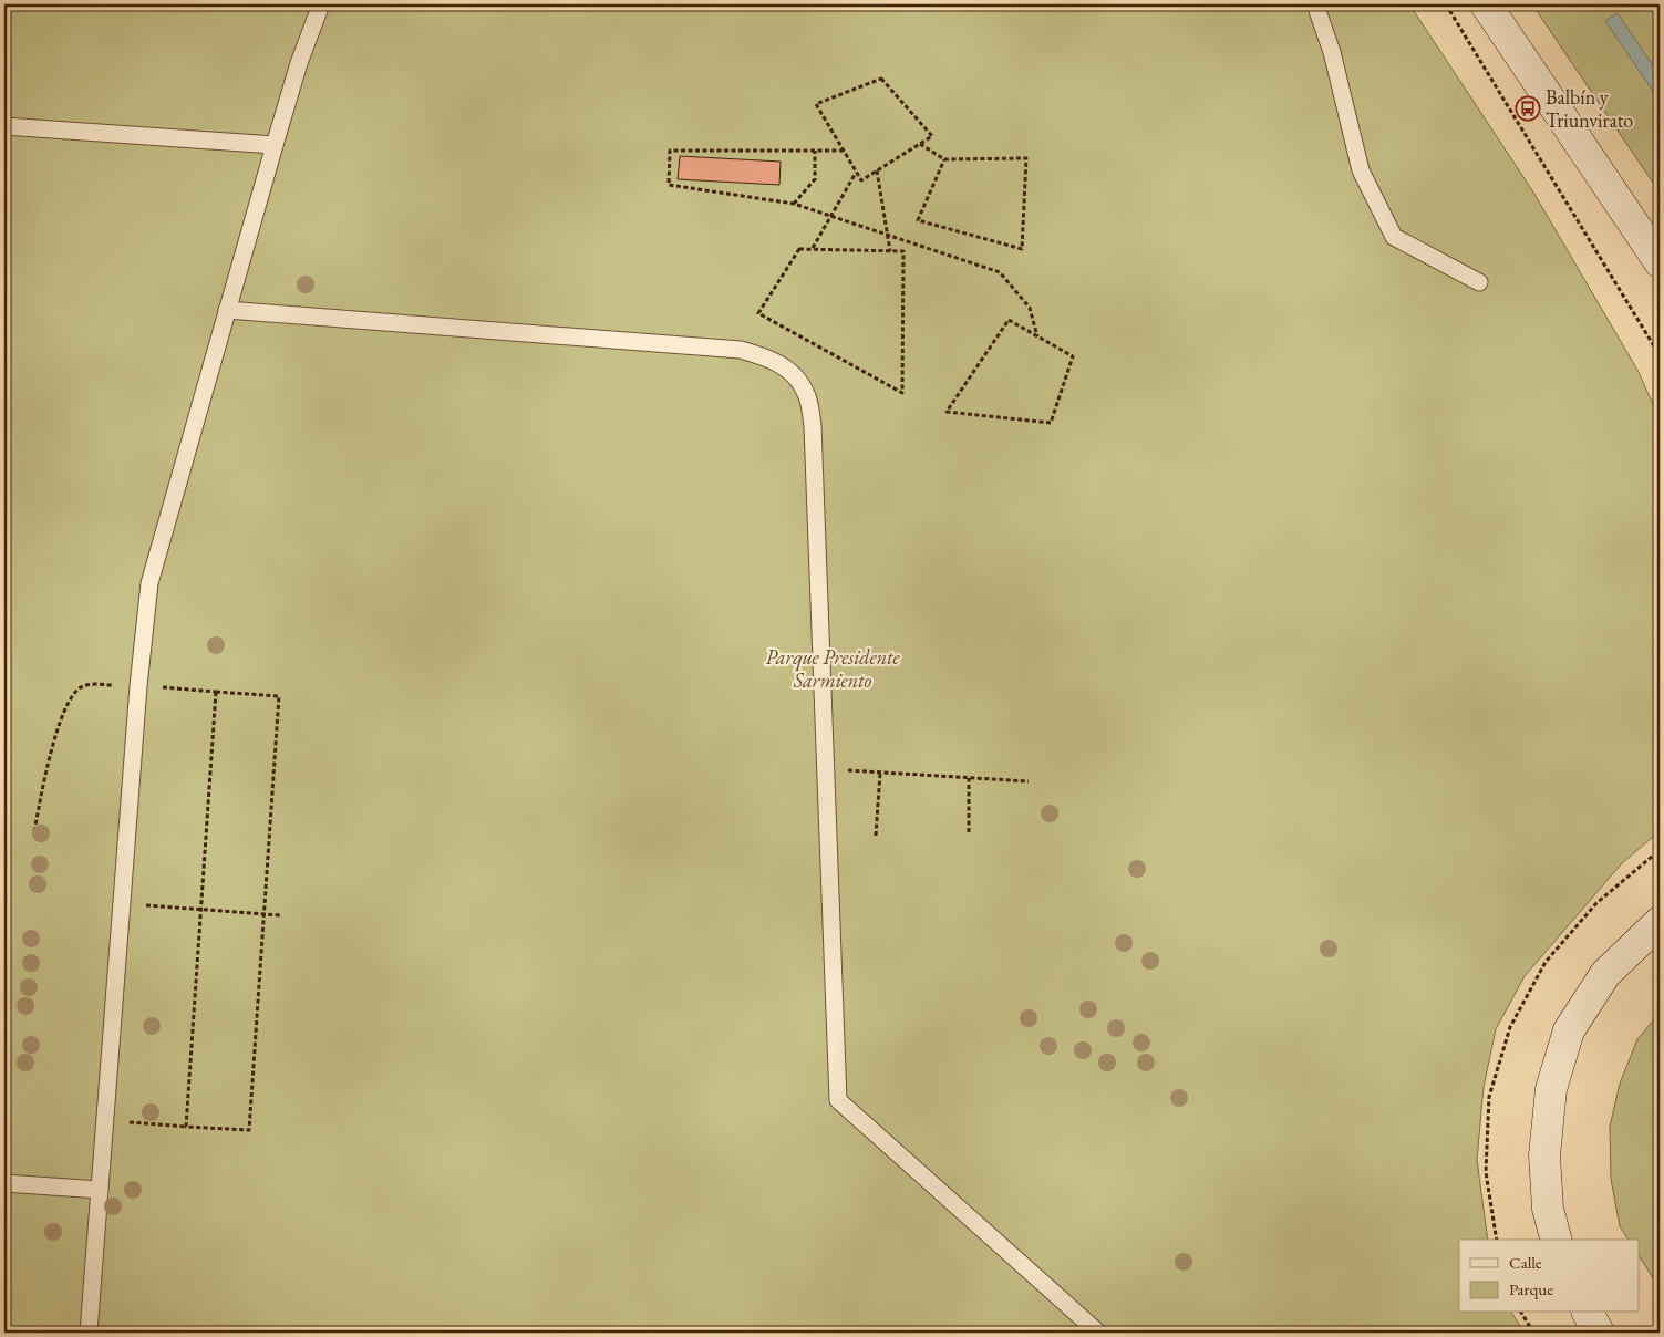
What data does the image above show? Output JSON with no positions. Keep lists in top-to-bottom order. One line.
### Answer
{"parks":["Parque Presidente Sarmiento"],"places":{"bus stop":["Balbín y Triunvirato"]},"legend":["Calle","Parque"]}
